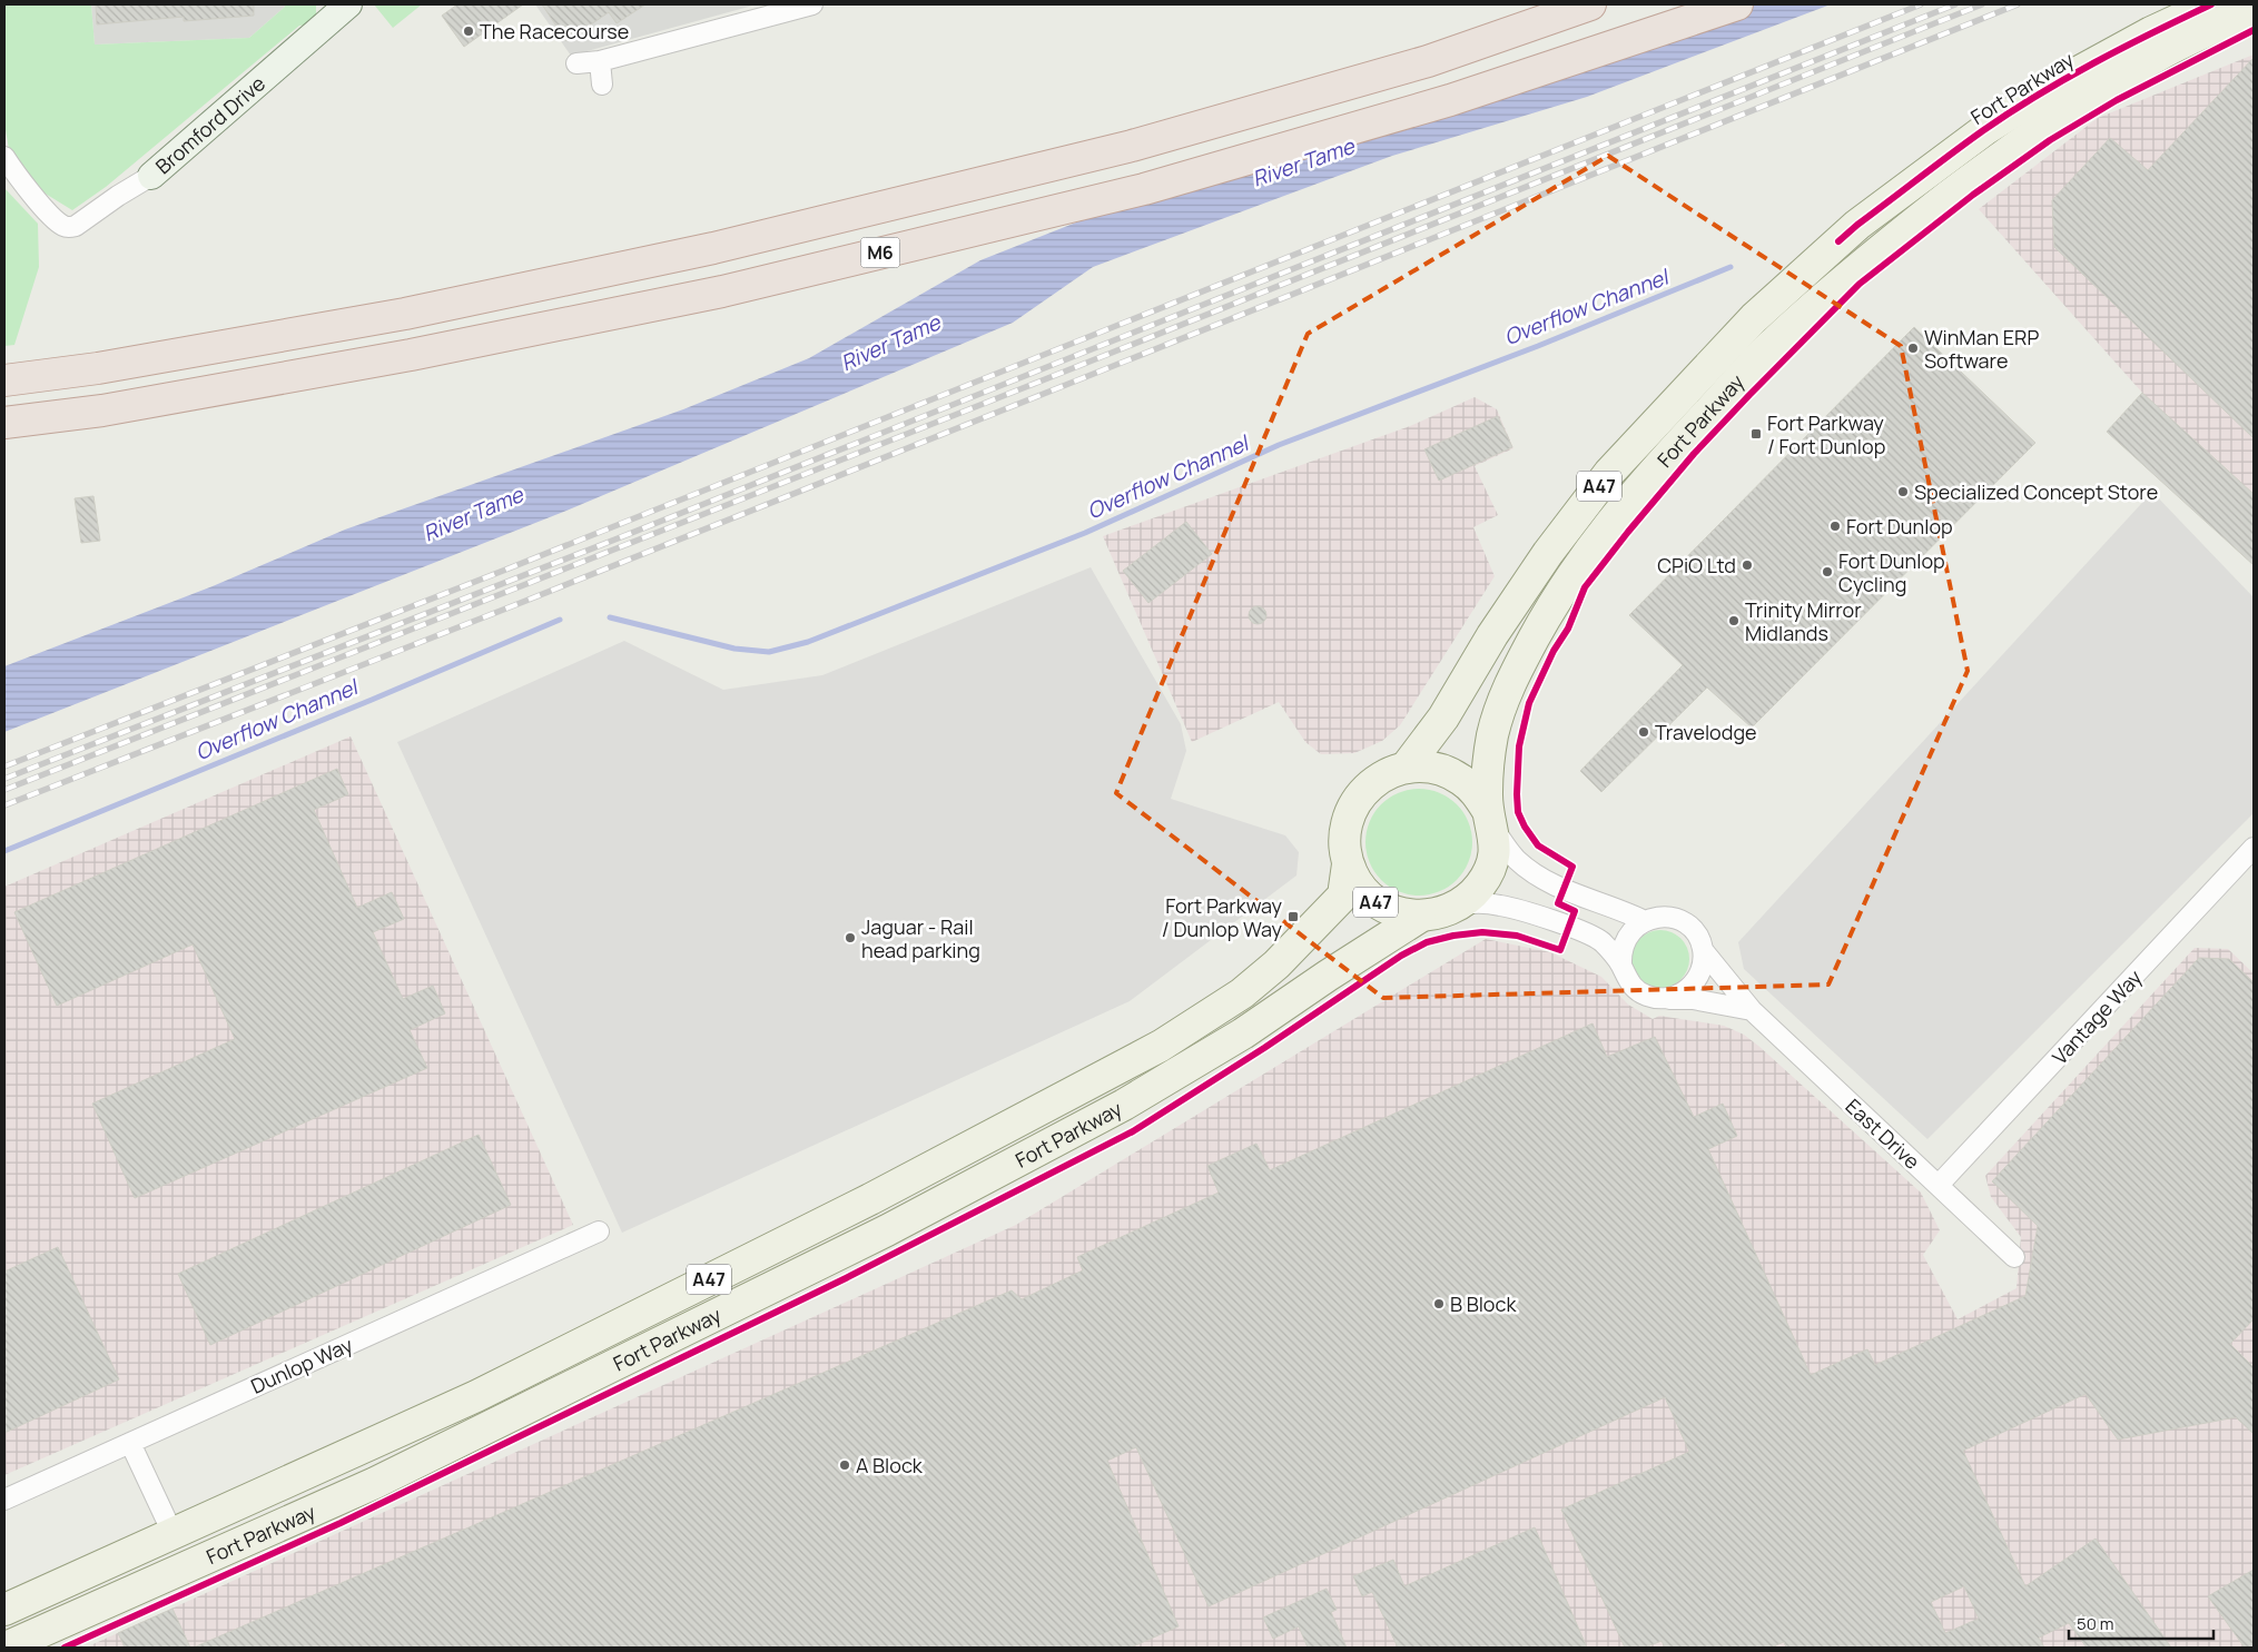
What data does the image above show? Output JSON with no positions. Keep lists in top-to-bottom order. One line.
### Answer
{"streets":{"highway":["M6"],"main road":["Fort Parkway","A47"],"street":["Bromford Drive","Vantage Way","East Drive","Dunlop Way"]},"crossings":[["Vantage Way","East Drive"]],"water":["River Tame","Overflow Channel"],"places":{"other":["The Racecourse","WinMan ERP Software","Specialized Concept Store","Fort Dunlop","CPiO Ltd","Fort Dunlop Cycling","Trinity Mirror Midlands","Travelodge","Jaguar - Rail head parking","B Block","A Block"],"transit":["Fort Parkway / Fort Dunlop","Fort Parkway / Dunlop Way"]},"scale_bar":"50 m"}
